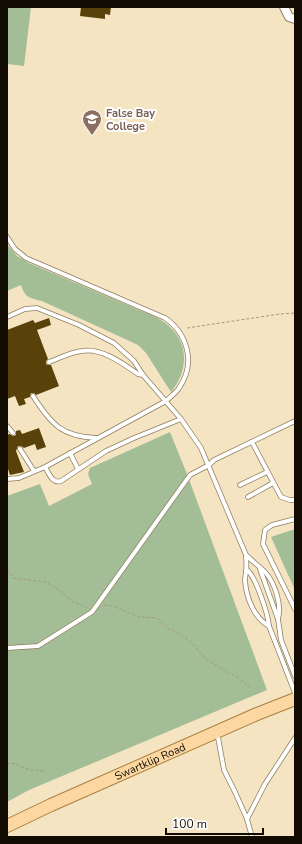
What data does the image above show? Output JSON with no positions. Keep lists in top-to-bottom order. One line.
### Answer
{"streets":{"main road":["Swartklip Road"]},"places":{"school or university":["False Bay College"]},"scale_bar":"100 m"}
